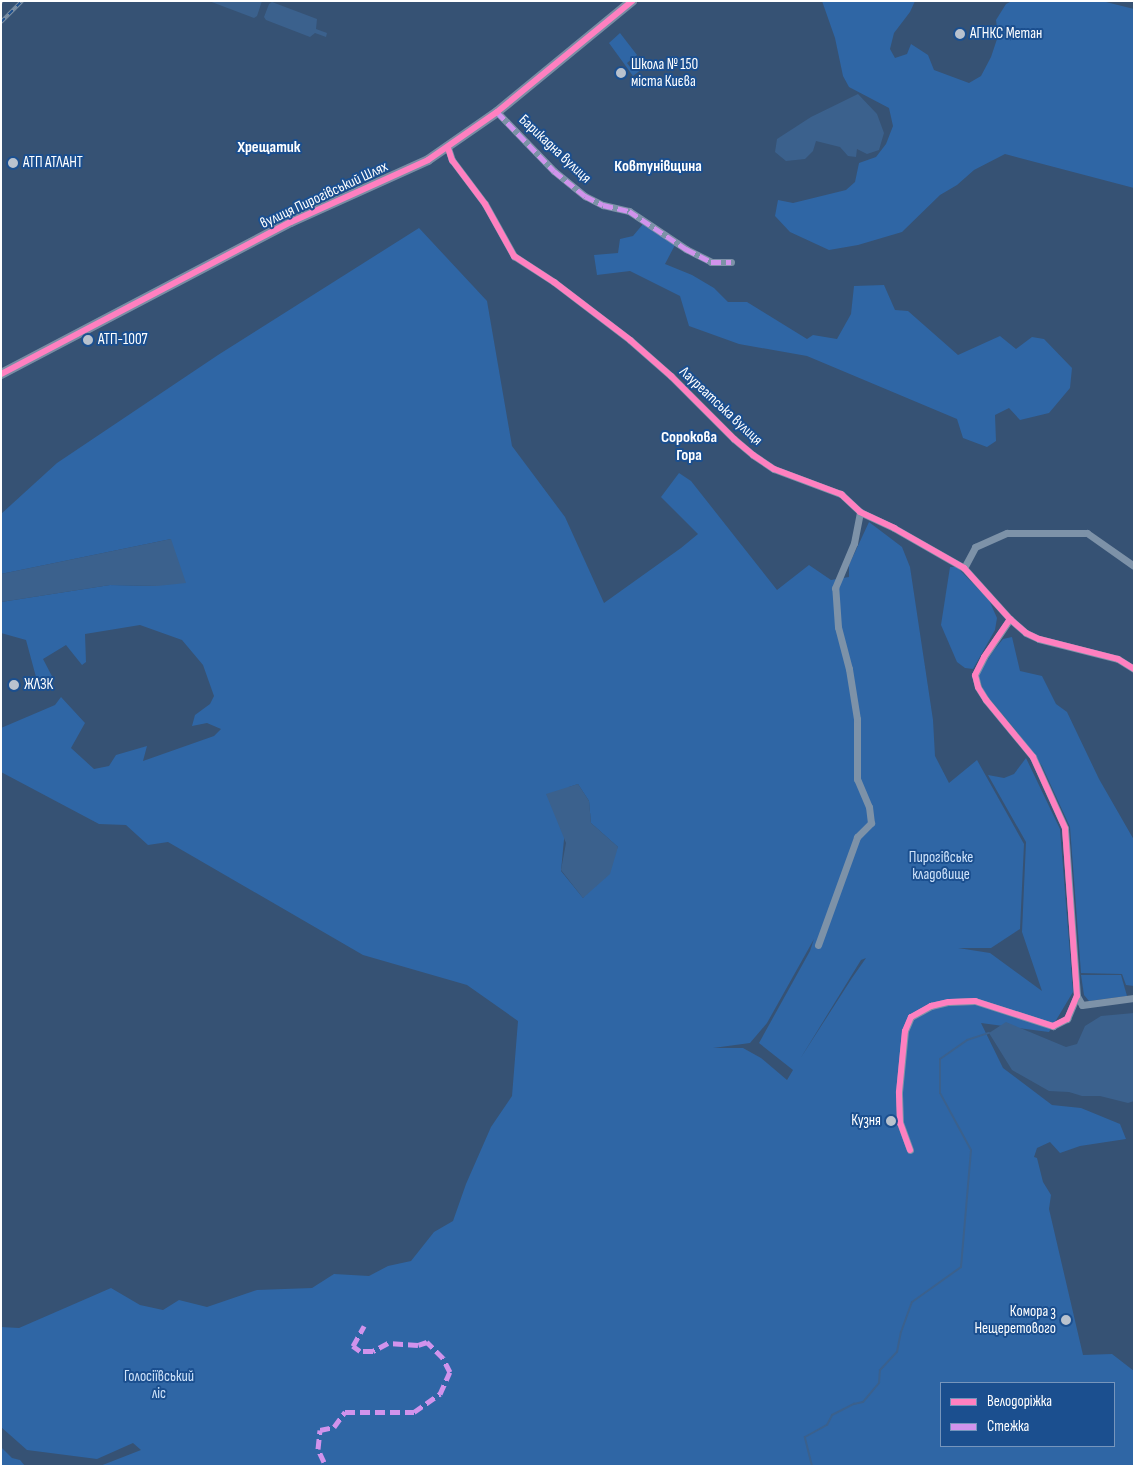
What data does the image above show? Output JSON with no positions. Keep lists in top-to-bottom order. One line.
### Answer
{"streets":{"street":["Барикадна вулиця","вулиця Пирогівський Шлях","Лауреатська вулиця"]},"crossings":[["Барикадна вулиця","вулиця Пирогівський Шлях"],["вулиця Пирогівський Шлях","Лауреатська вулиця"]],"districts":["Хрещатик","Ковтунівщина","Сорокова Гора"],"parks":["Пирогівське кладовище","Голосіївський ліс"],"places":["АГНКС Метан","Школа № 150 міста Києва","АТП АТЛАНТ","АТП-1007","ЖЛЗК","Кузня","Комора з Нещеретового"],"legend":["Велодоріжка","Стежка"]}
